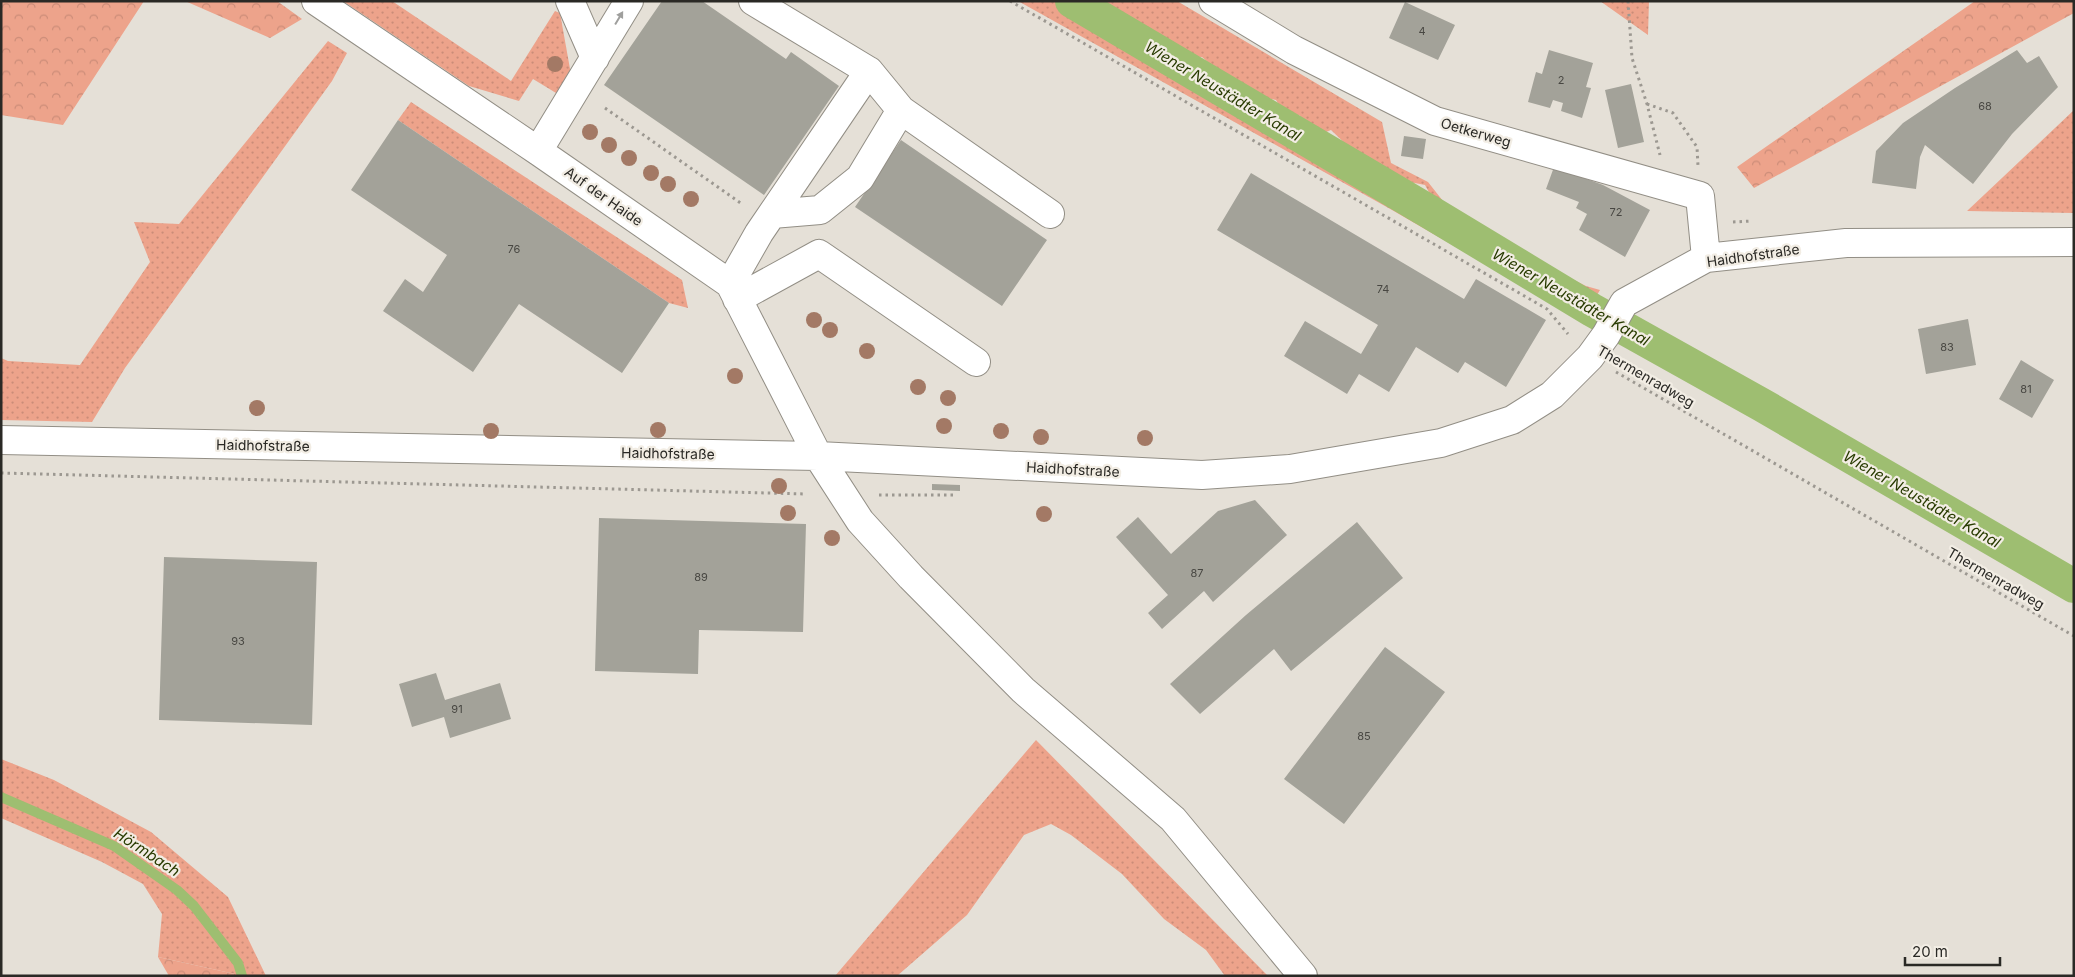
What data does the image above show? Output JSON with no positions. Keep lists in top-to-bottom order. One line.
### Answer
{"streets":{"street":["Oetkerweg","Auf der Haide","Haidhofstraße"],"path":["Thermenradweg"]},"crossings":[["Auf der Haide","Haidhofstraße"],["Haidhofstraße","Thermenradweg"]],"water":["Wiener Neustädter Kanal","Hörmbach"],"house_numbers":["4","2","68","72","76","74","83","81","87","89","93","91","85"],"scale_bar":"20 m"}
